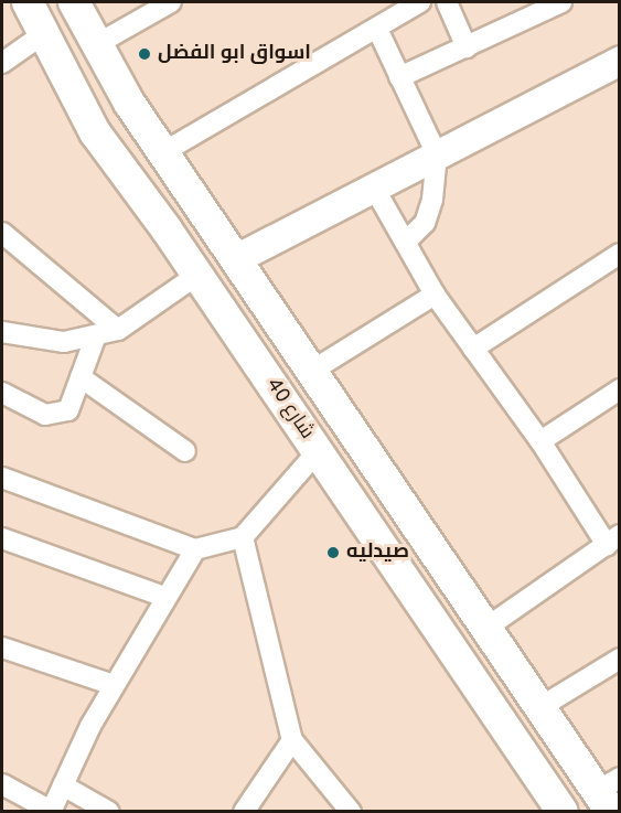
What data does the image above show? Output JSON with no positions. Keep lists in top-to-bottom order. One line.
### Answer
{"streets":{"main road":["شارع 40"]},"places":["اسواق ابو الفضل","صيدليه"]}
